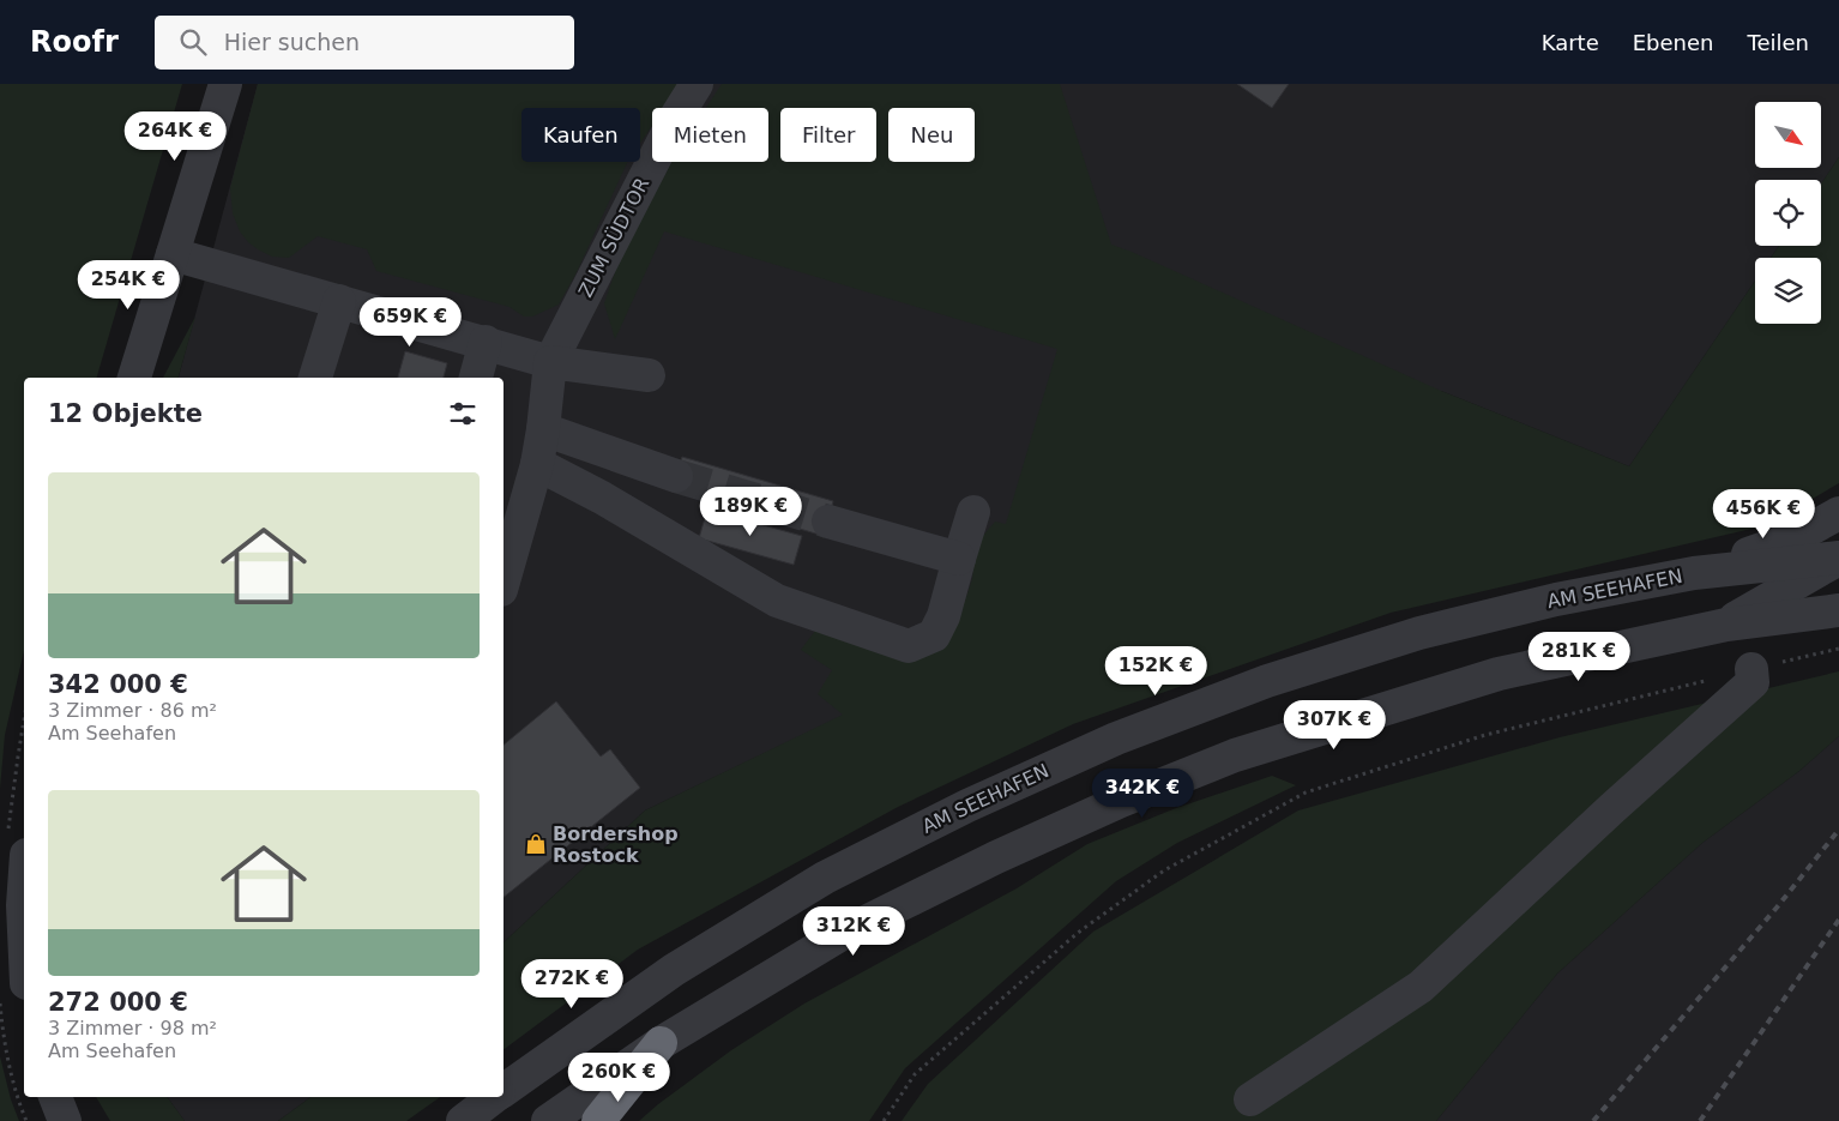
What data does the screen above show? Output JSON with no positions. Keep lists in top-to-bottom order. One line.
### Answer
{"streets":{"street":["ZUM SÜDTOR","AM SEEHAFEN"]},"places":{"shop":["Bordershop Rostock"]},"north":"bottom right","page":{"header":"Roofr","search":"Hier suchen","nav":["Karte","Ebenen","Teilen"],"chip":["Kaufen","Mieten","Filter","Neu"],"price":["264K €","254K €","659K €","189K €","456K €","281K €","152K €","307K €","342K €","312K €","272K €","260K €"],"heading":"12 Objekte","list":[{"name":"342 000 €","note":"3 Zimmer · 86 m² · Am Seehafen"},{"name":"272 000 €","note":"3 Zimmer · 98 m² · Am Seehafen"}]}}
